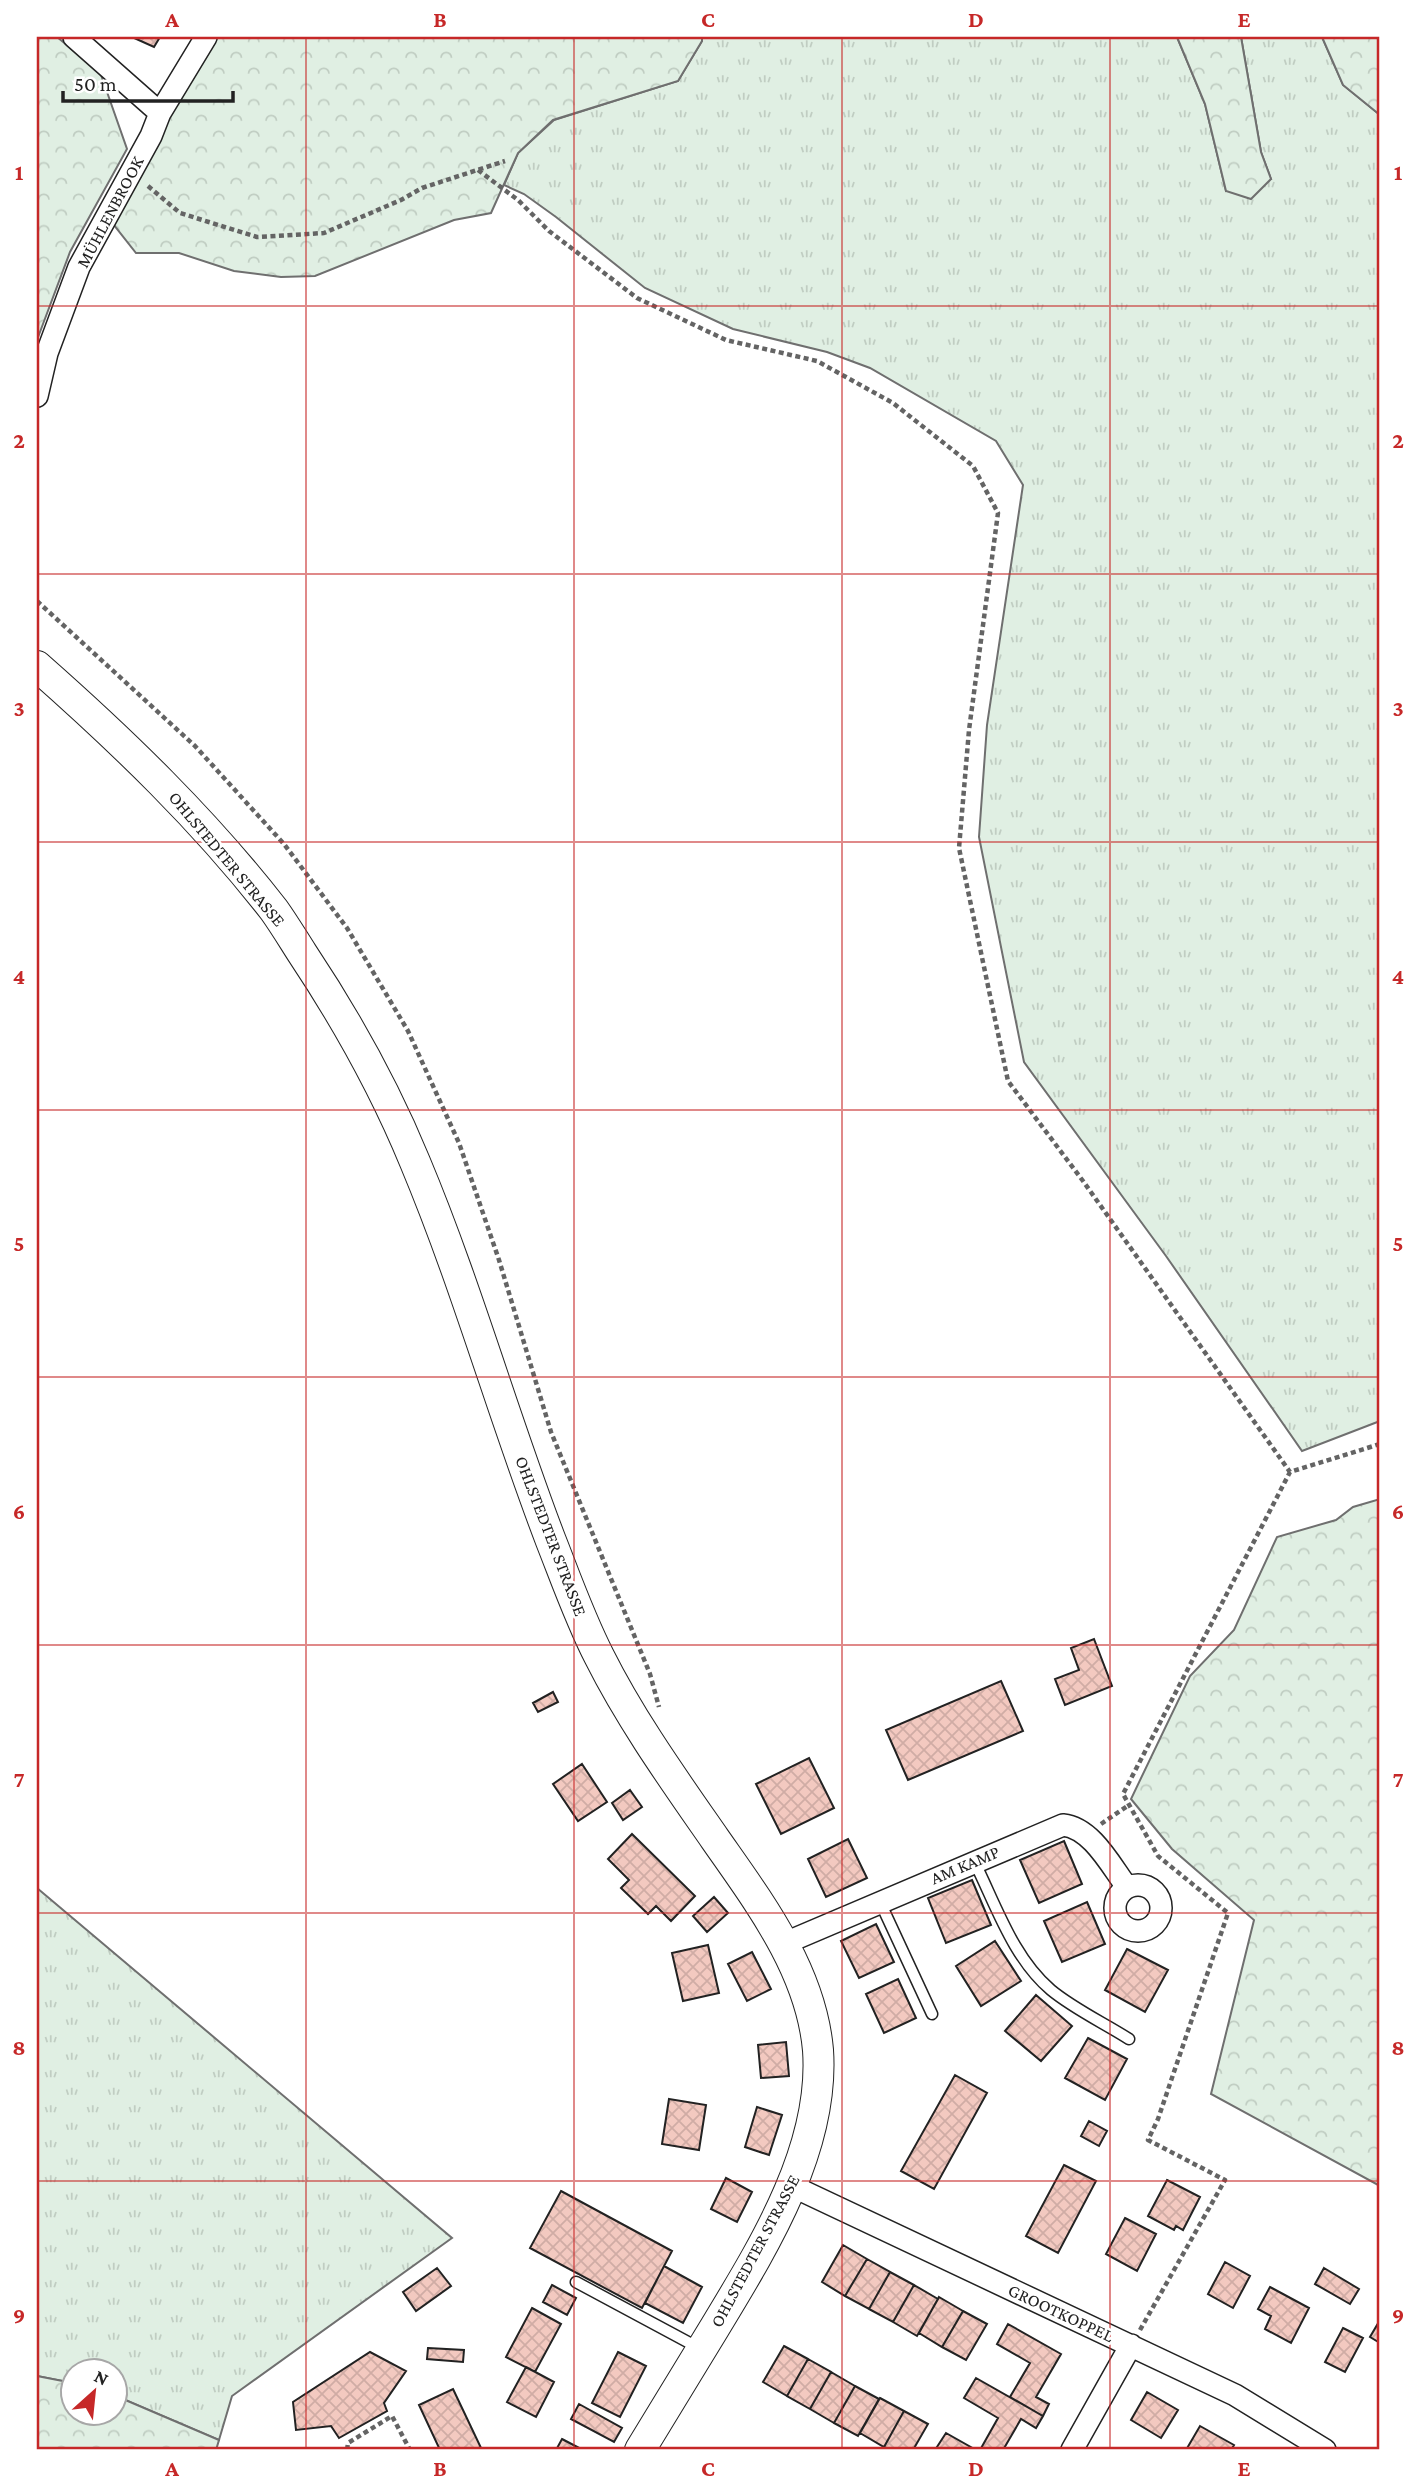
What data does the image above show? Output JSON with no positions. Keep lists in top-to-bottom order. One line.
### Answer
{"streets":{"street":["MÜHLENBROOK","OHLSTEDTER STRASSE","AM KAMP","GROOTKOPPEL"]},"crossings":[["OHLSTEDTER STRASSE","AM KAMP"],["OHLSTEDTER STRASSE","GROOTKOPPEL"]],"scale_bar":"50 m","north":"top right","grid":{"columns":["A","B","C","D","E"],"rows":["1","2","3","4","5","6","7","8","9"]}}
